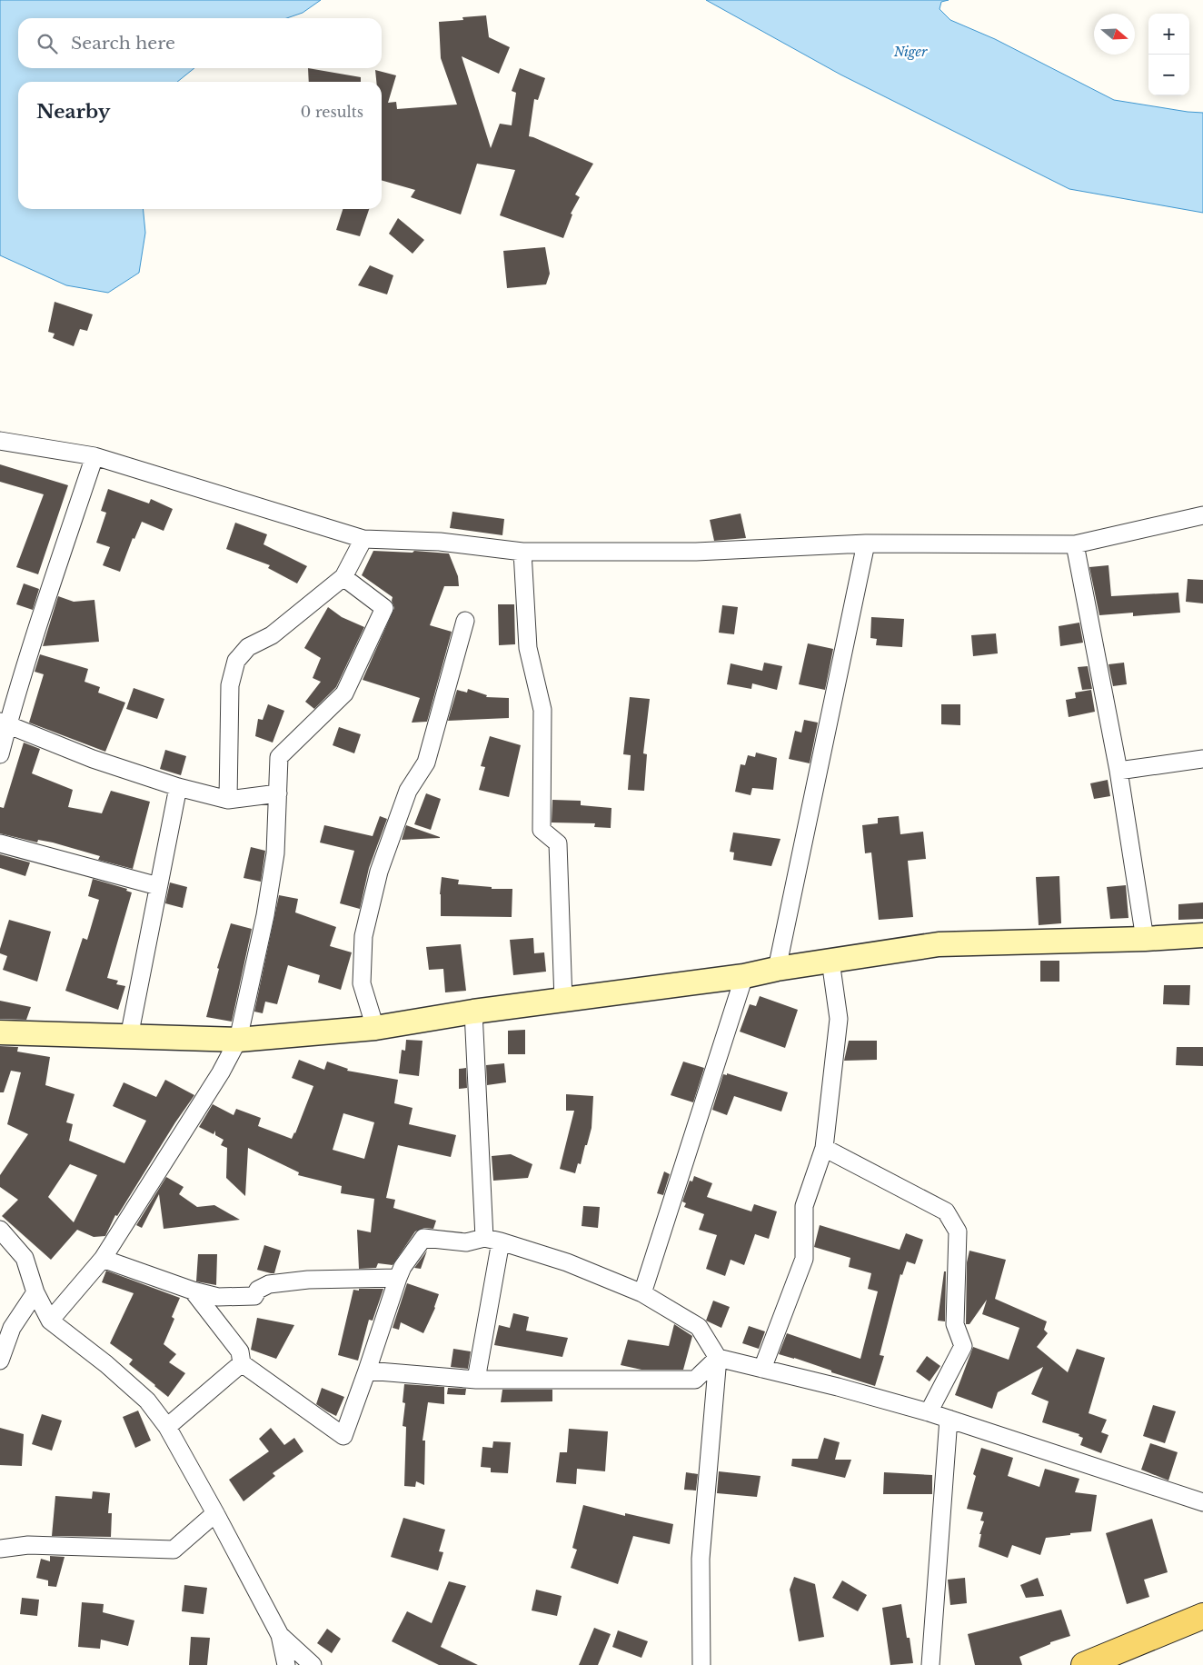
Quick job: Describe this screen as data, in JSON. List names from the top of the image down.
{
  "water": ["Niger"],
  "north": "right",
  "page": {
    "map_buttons": ["+", "−"],
    "search": "Search here",
    "heading": ["Nearby", "0 results"]
  }
}
